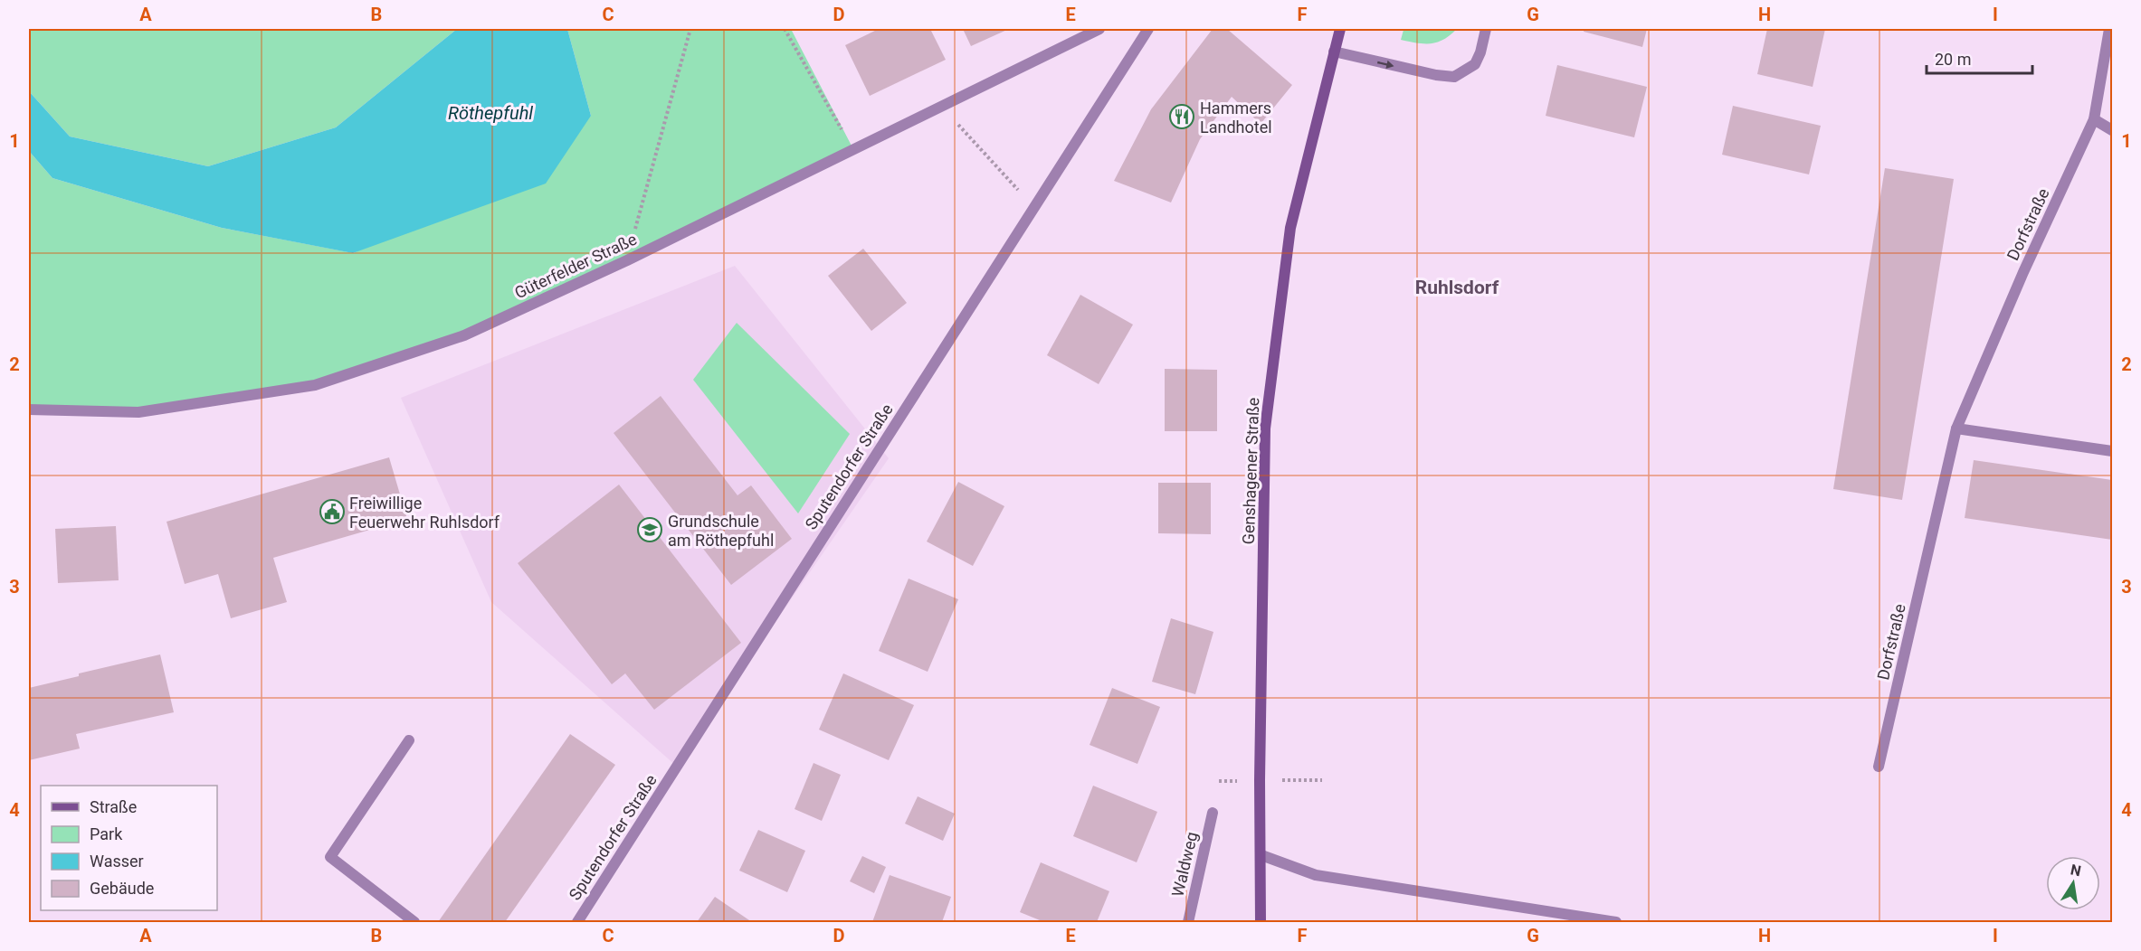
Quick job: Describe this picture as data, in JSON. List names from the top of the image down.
{
  "streets": {
    "main road": ["Genshagener Straße"],
    "street": [
      "Dorfstraße",
      "Güterfelder Straße",
      "Sputendorfer Straße",
      "Waldweg"
    ]
  },
  "districts": ["Ruhlsdorf"],
  "water": ["Röthepfuhl"],
  "places": {
    "restaurant": ["Hammers Landhotel"],
    "public building": ["Freiwillige Feuerwehr Ruhlsdorf"],
    "school or university": ["Grundschule am Röthepfuhl"]
  },
  "legend": [
    "Straße",
    "Park",
    "Wasser",
    "Gebäude"
  ],
  "scale_bar": "20 m",
  "north": "top",
  "grid": {
    "columns": [
      "A",
      "B",
      "C",
      "D",
      "E",
      "F",
      "G",
      "H",
      "I"
    ],
    "rows": [
      "1",
      "2",
      "3",
      "4"
    ]
  }
}
